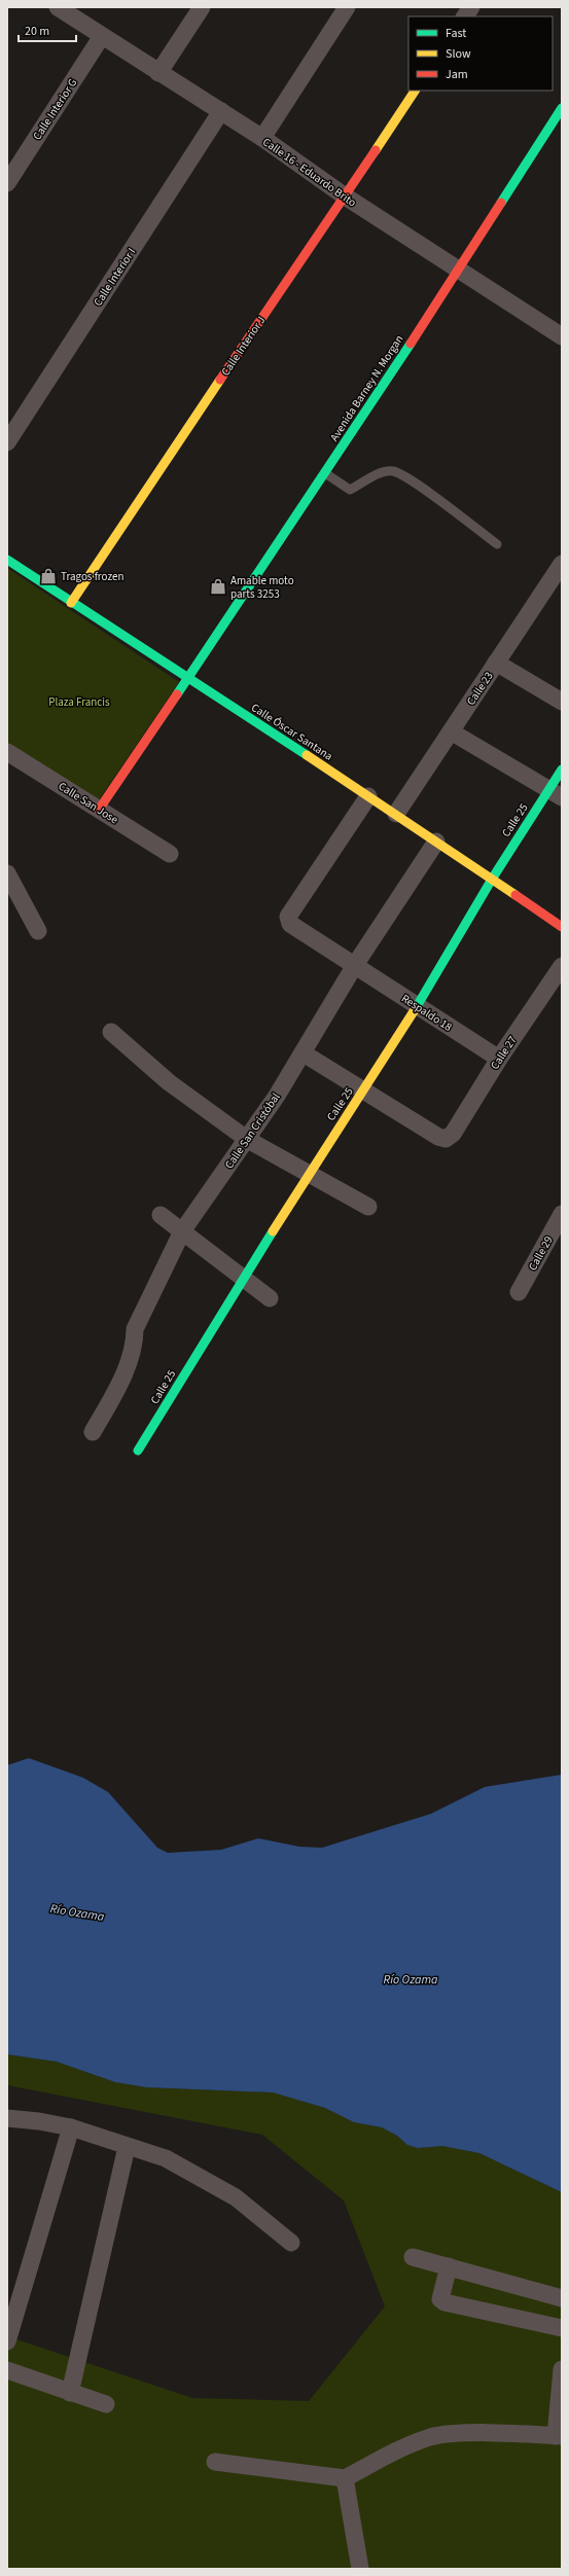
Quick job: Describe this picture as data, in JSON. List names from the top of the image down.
{
  "streets": {
    "street": [
      "Calle Interior G",
      "Calle 16 - Eduardo Brito",
      "Calle Interior I",
      "Calle Interior J",
      "Avenida Barney N. Morgan",
      "Calle 23",
      "Calle Óscar Santana",
      "Calle San Jose",
      "Calle 25",
      "Respaldo 18",
      "Calle 27",
      "Calle San Cristóbal",
      "Calle 29"
    ]
  },
  "crossings": [
    ["Calle Interior G", "Calle 16 - Eduardo Brito"],
    ["Calle 16 - Eduardo Brito", "Calle Interior I"],
    ["Calle 16 - Eduardo Brito", "Calle Interior J"],
    ["Calle 16 - Eduardo Brito", "Avenida Barney N. Morgan"],
    ["Calle Interior J", "Calle Óscar Santana"],
    ["Avenida Barney N. Morgan", "Calle Óscar Santana"],
    ["Avenida Barney N. Morgan", "Calle San Jose"],
    ["Calle 23", "Calle Óscar Santana"],
    ["Calle Óscar Santana", "Calle 25"],
    ["Calle Óscar Santana", "Respaldo 18"],
    ["Calle Óscar Santana", "Calle San Cristóbal"],
    ["Calle 25", "Respaldo 18"],
    ["Calle 25", "Calle 27"],
    ["Respaldo 18", "Calle 27"],
    ["Respaldo 18", "Calle San Cristóbal"]
  ],
  "water": ["Río Ozama"],
  "parks": ["Plaza Francis"],
  "places": {
    "shop": ["Tragos frozen", "Amable moto parts 3253"]
  },
  "legend": ["Fast", "Slow", "Jam"],
  "scale_bar": "20 m"
}
